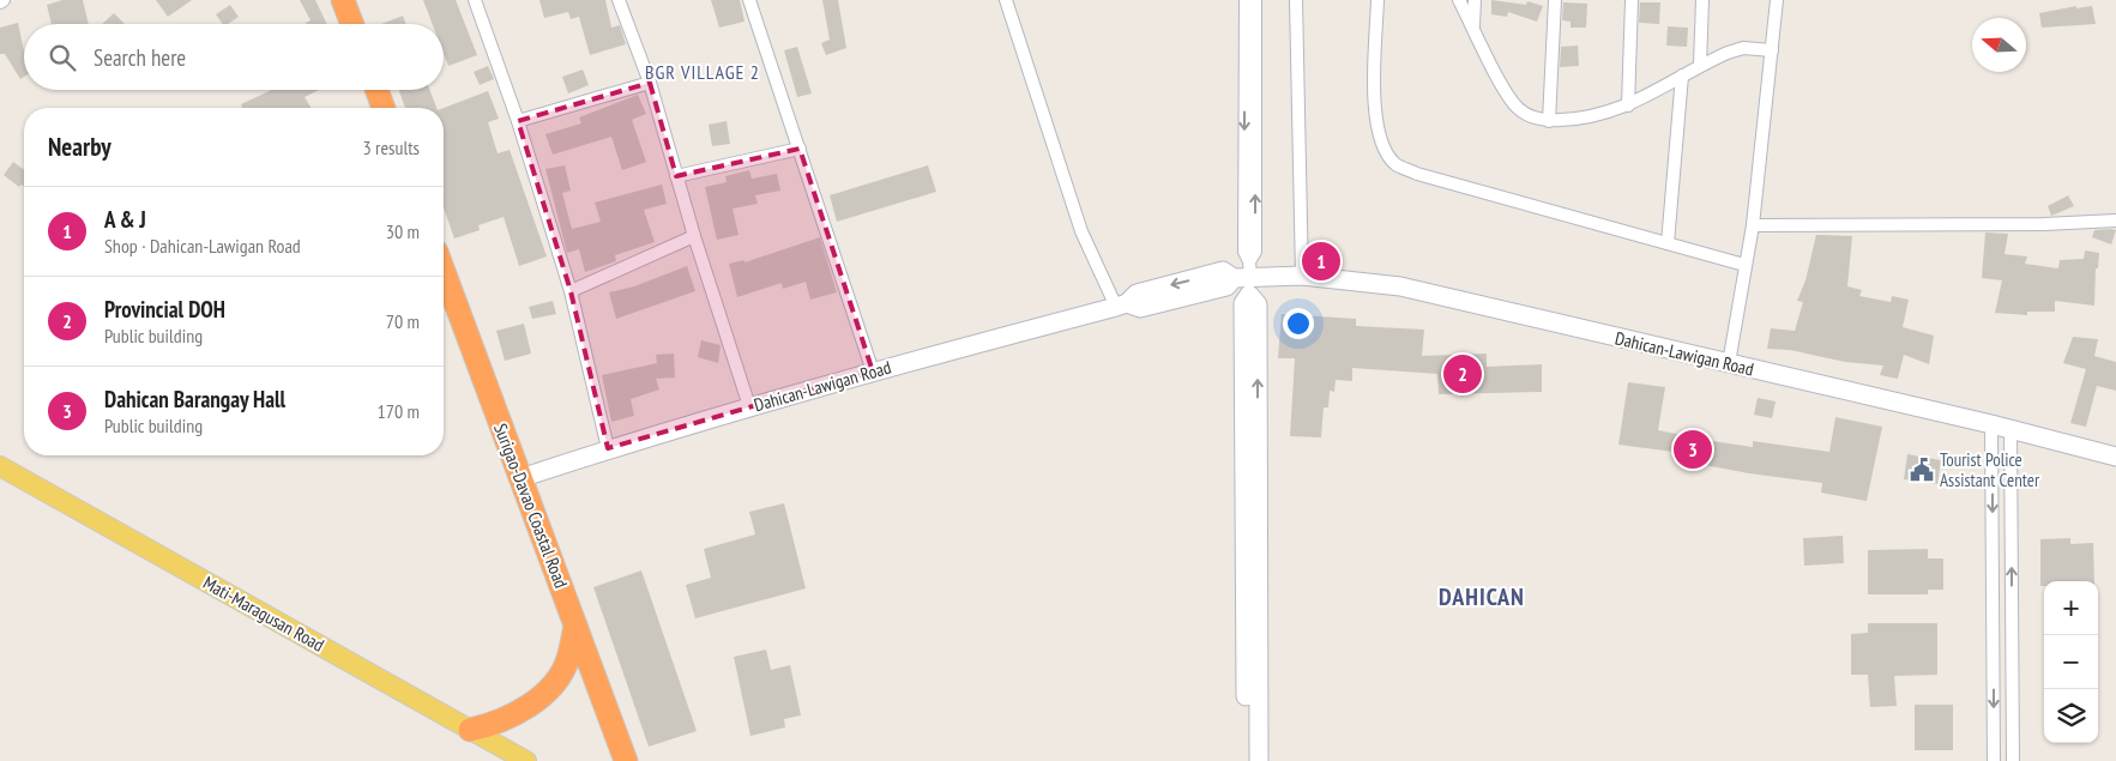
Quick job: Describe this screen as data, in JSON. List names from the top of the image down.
{
  "streets": {
    "highway": ["Surigao-Davao Coastal Road"],
    "main road": ["Dahican-Lawigan Road", "Mati-Maragusan Road"]
  },
  "crossings": [
    ["Dahican-Lawigan Road", "Surigao-Davao Coastal Road"]
  ],
  "districts": ["BGR VILLAGE 2", "DAHICAN"],
  "places": {
    "public building": ["Tourist Police Assistant Center"]
  },
  "north": "left",
  "page": {
    "search": "Search here",
    "heading": ["Nearby", "3 results"],
    "list": [
      {
        "mark": "1",
        "name": "A & J",
        "note": "Shop · Dahican-Lawigan Road",
        "value": "30 m"
      },
      {
        "mark": "2",
        "name": "Provincial DOH",
        "note": "Public building",
        "value": "70 m"
      },
      {
        "mark": "3",
        "name": "Dahican Barangay Hall",
        "note": "Public building",
        "value": "170 m"
      }
    ],
    "pins": ["1", "2", "3"],
    "map_buttons": ["+", "−"]
  }
}
